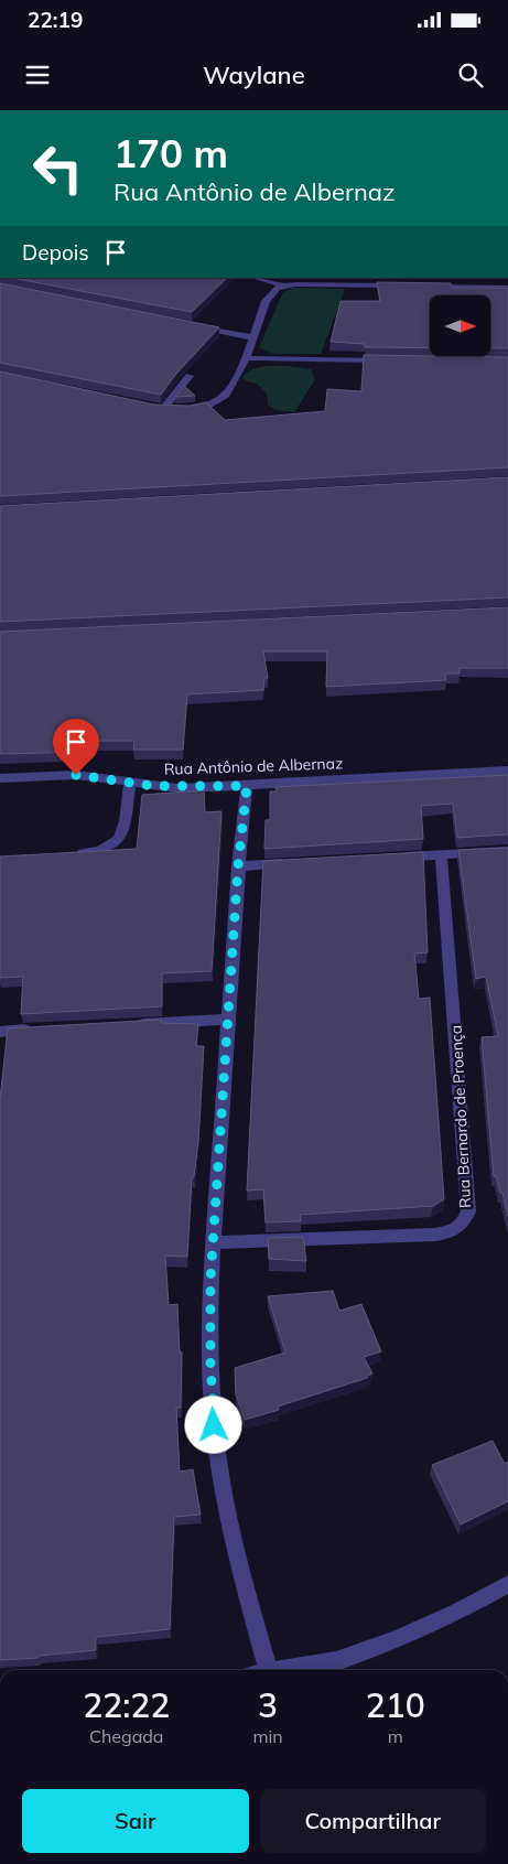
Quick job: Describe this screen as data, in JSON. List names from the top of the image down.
{
  "streets": {
    "street": ["Rua Antônio de Albernaz", "Rua Bernardo de Proença"]
  },
  "north": "right",
  "page": {
    "status": "22:19",
    "header": "Waylane",
    "turn": ["170 m", "Rua Antônio de Albernaz"],
    "then": "Depois",
    "eta": [
      "22:22",
      "Chegada",
      "3",
      "min",
      "210",
      "m"
    ],
    "buttons": ["Sair", "Compartilhar"]
  }
}
